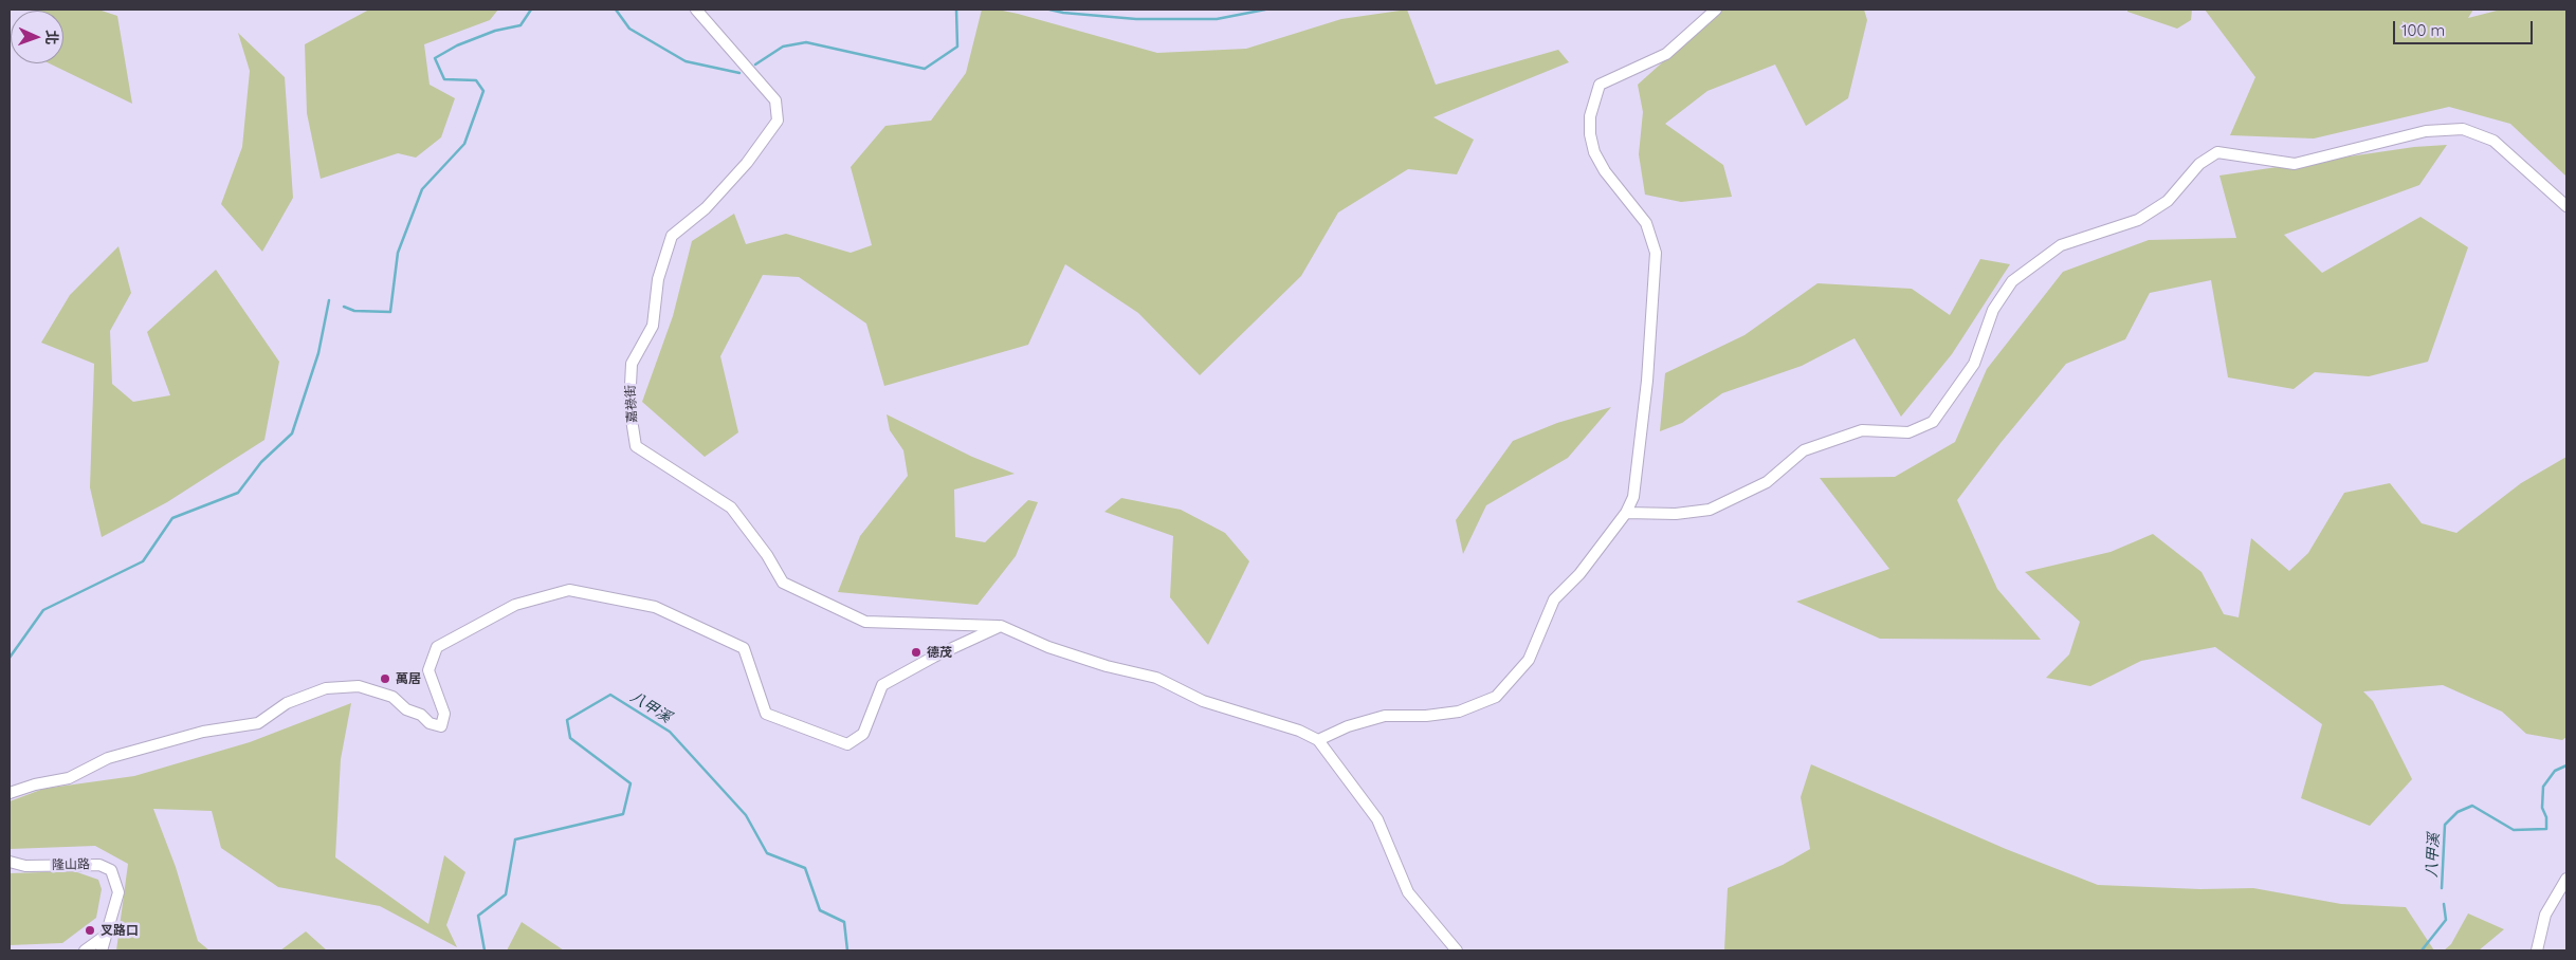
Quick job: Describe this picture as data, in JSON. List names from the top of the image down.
{
  "streets": {
    "street": ["嘉祿街", "隆山路"]
  },
  "water": ["八甲溪"],
  "places": ["德茂", "萬居", "叉路口"],
  "scale_bar": "100 m",
  "north": "right"
}
